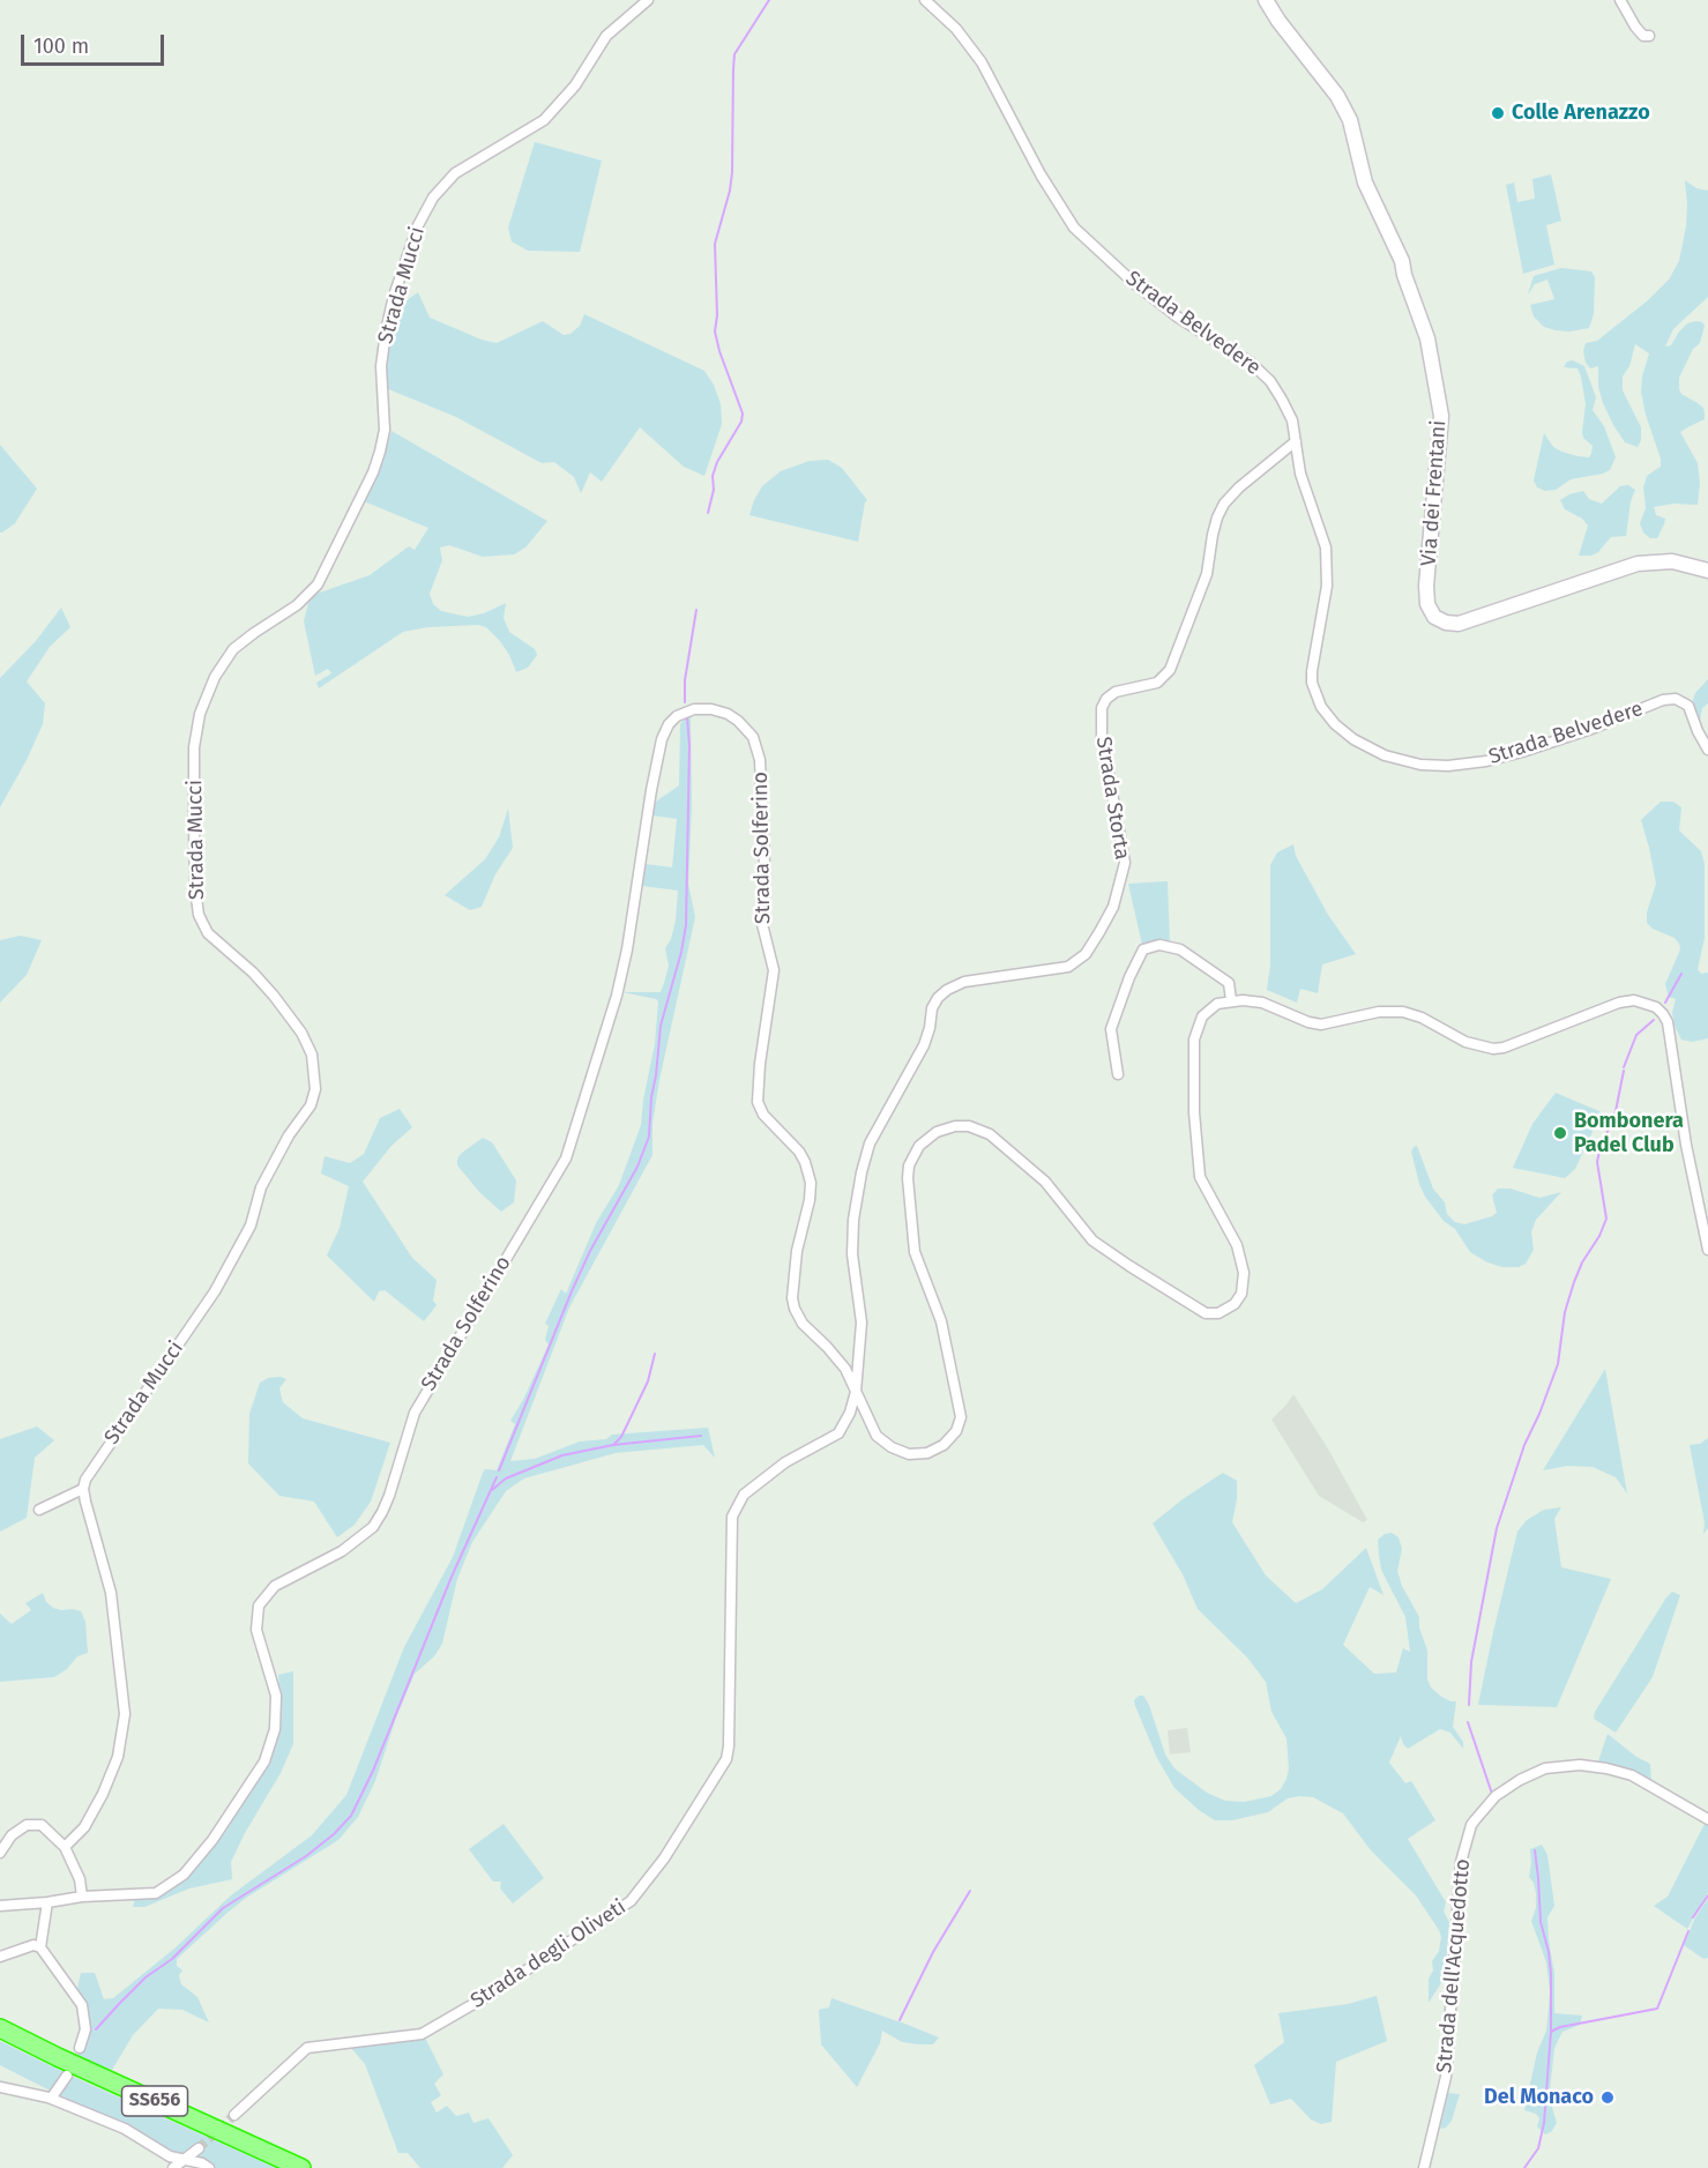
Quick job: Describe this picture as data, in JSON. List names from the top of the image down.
{
  "streets": {
    "highway": ["SS656"],
    "main road": ["Via dei Frentani"],
    "street": [
      "Strada Mucci",
      "Strada Belvedere",
      "Strada Storta",
      "Strada Solferino",
      "Strada degli Oliveti",
      "Strada dell'Acquedotto"
    ]
  },
  "crossings": [
    ["Strada Belvedere", "Strada Storta"],
    ["Strada Storta", "Strada Solferino"],
    ["Strada Storta", "Strada degli Oliveti"],
    ["Strada Solferino", "Strada degli Oliveti"]
  ],
  "places": ["Colle Arenazzo", "Bombonera Padel Club", "Del Monaco"],
  "scale_bar": "100 m"
}
